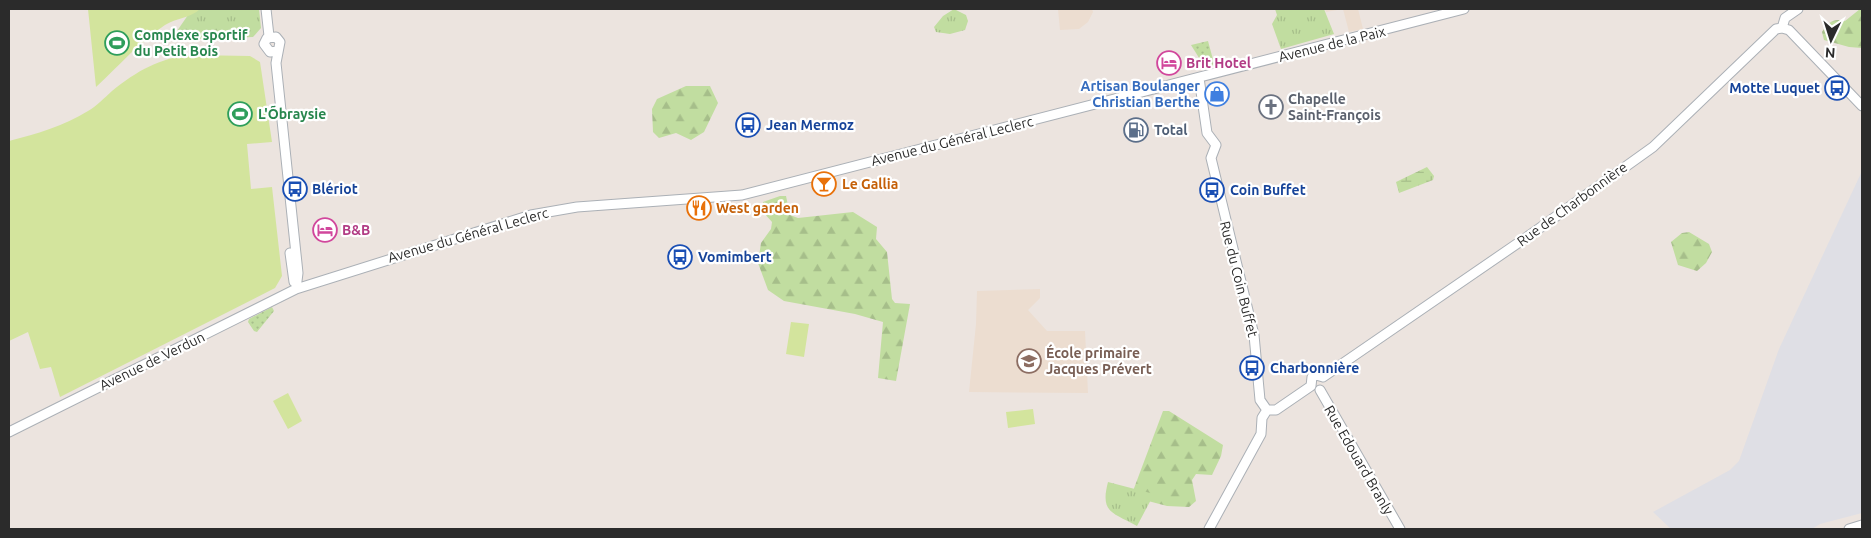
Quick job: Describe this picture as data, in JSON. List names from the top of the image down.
{
  "streets": {
    "street": [
      "Avenue de la Paix",
      "Avenue du Général Leclerc",
      "Rue de Charbonnière",
      "Rue du Coin Buffet",
      "Avenue de Verdun",
      "Rue Edouard Branly"
    ]
  },
  "crossings": [
    ["Avenue de la Paix", "Avenue du Général Leclerc"],
    ["Avenue de la Paix", "Rue du Coin Buffet"],
    ["Avenue du Général Leclerc", "Rue du Coin Buffet"],
    ["Avenue du Général Leclerc", "Avenue de Verdun"],
    ["Rue de Charbonnière", "Rue Edouard Branly"]
  ],
  "places": {
    "sports": ["Complexe sportif du Petit Bois", "L'Õbraysie"],
    "hotel": ["Brit Hotel", "B&B"],
    "bus stop": [
      "Motte Luquet",
      "Jean Mermoz",
      "Blériot",
      "Coin Buffet",
      "Vomimbert",
      "Charbonnière"
    ],
    "shop": ["Artisan Boulanger Christian Berthe"],
    "church": ["Chapelle Saint-François"],
    "fuel station": ["Total"],
    "bar": ["Le Gallia"],
    "restaurant": ["West garden"],
    "school or university": ["École primaire Jacques Prévert"]
  },
  "north": "bottom"
}
